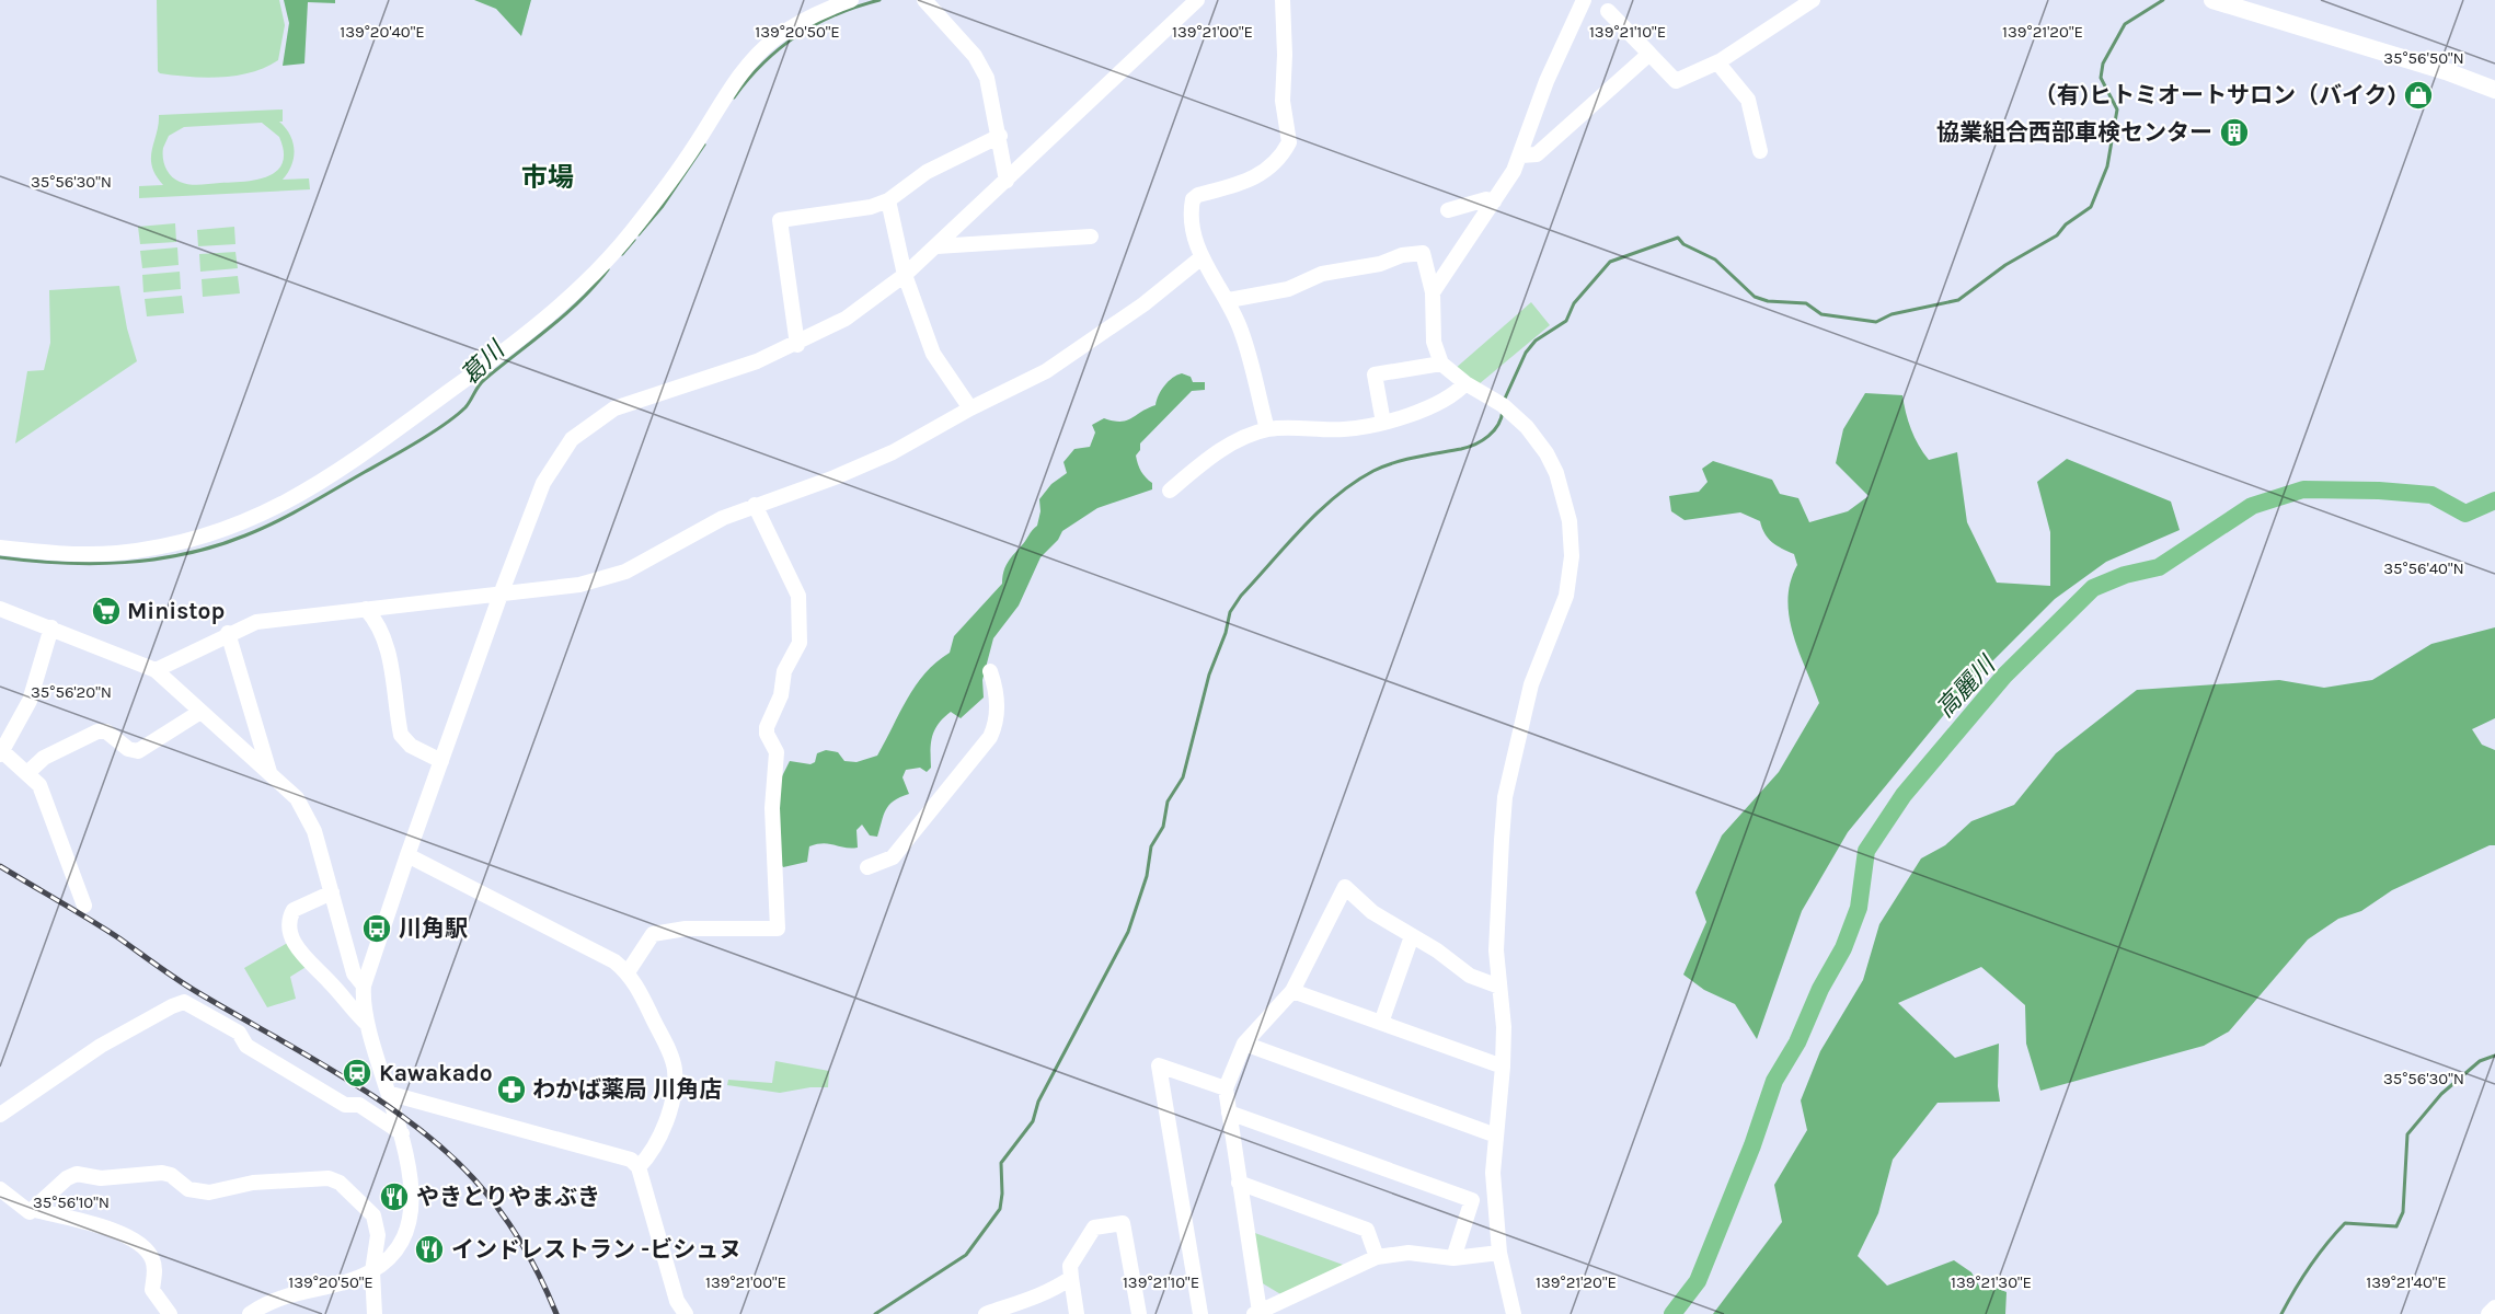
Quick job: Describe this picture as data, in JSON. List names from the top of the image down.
{
  "districts": ["市場"],
  "water": ["葛川", "高麗川"],
  "places": {
    "shop": ["（有)ヒトミオートサロン（バイク)"],
    "building": ["協業組合西部車検センター"],
    "supermarket": ["Ministop"],
    "bus stop": ["川角駅"],
    "station": ["Kawakado"],
    "pharmacy": ["わかば薬局 川角店"],
    "restaurant": ["やきとりやまぶき", "インドレストラン -ビシュヌ"]
  },
  "coordinates": [
    "139°20'50\"E",
    "139°21'00\"E",
    "139°21'10\"E",
    "139°21'20\"E",
    "139°20'40\"E",
    "35°56'50\"N",
    "35°56'30\"N",
    "35°56'40\"N",
    "35°56'20\"N",
    "35°56'10\"N",
    "139°21'30\"E",
    "139°21'40\"E"
  ]
}
